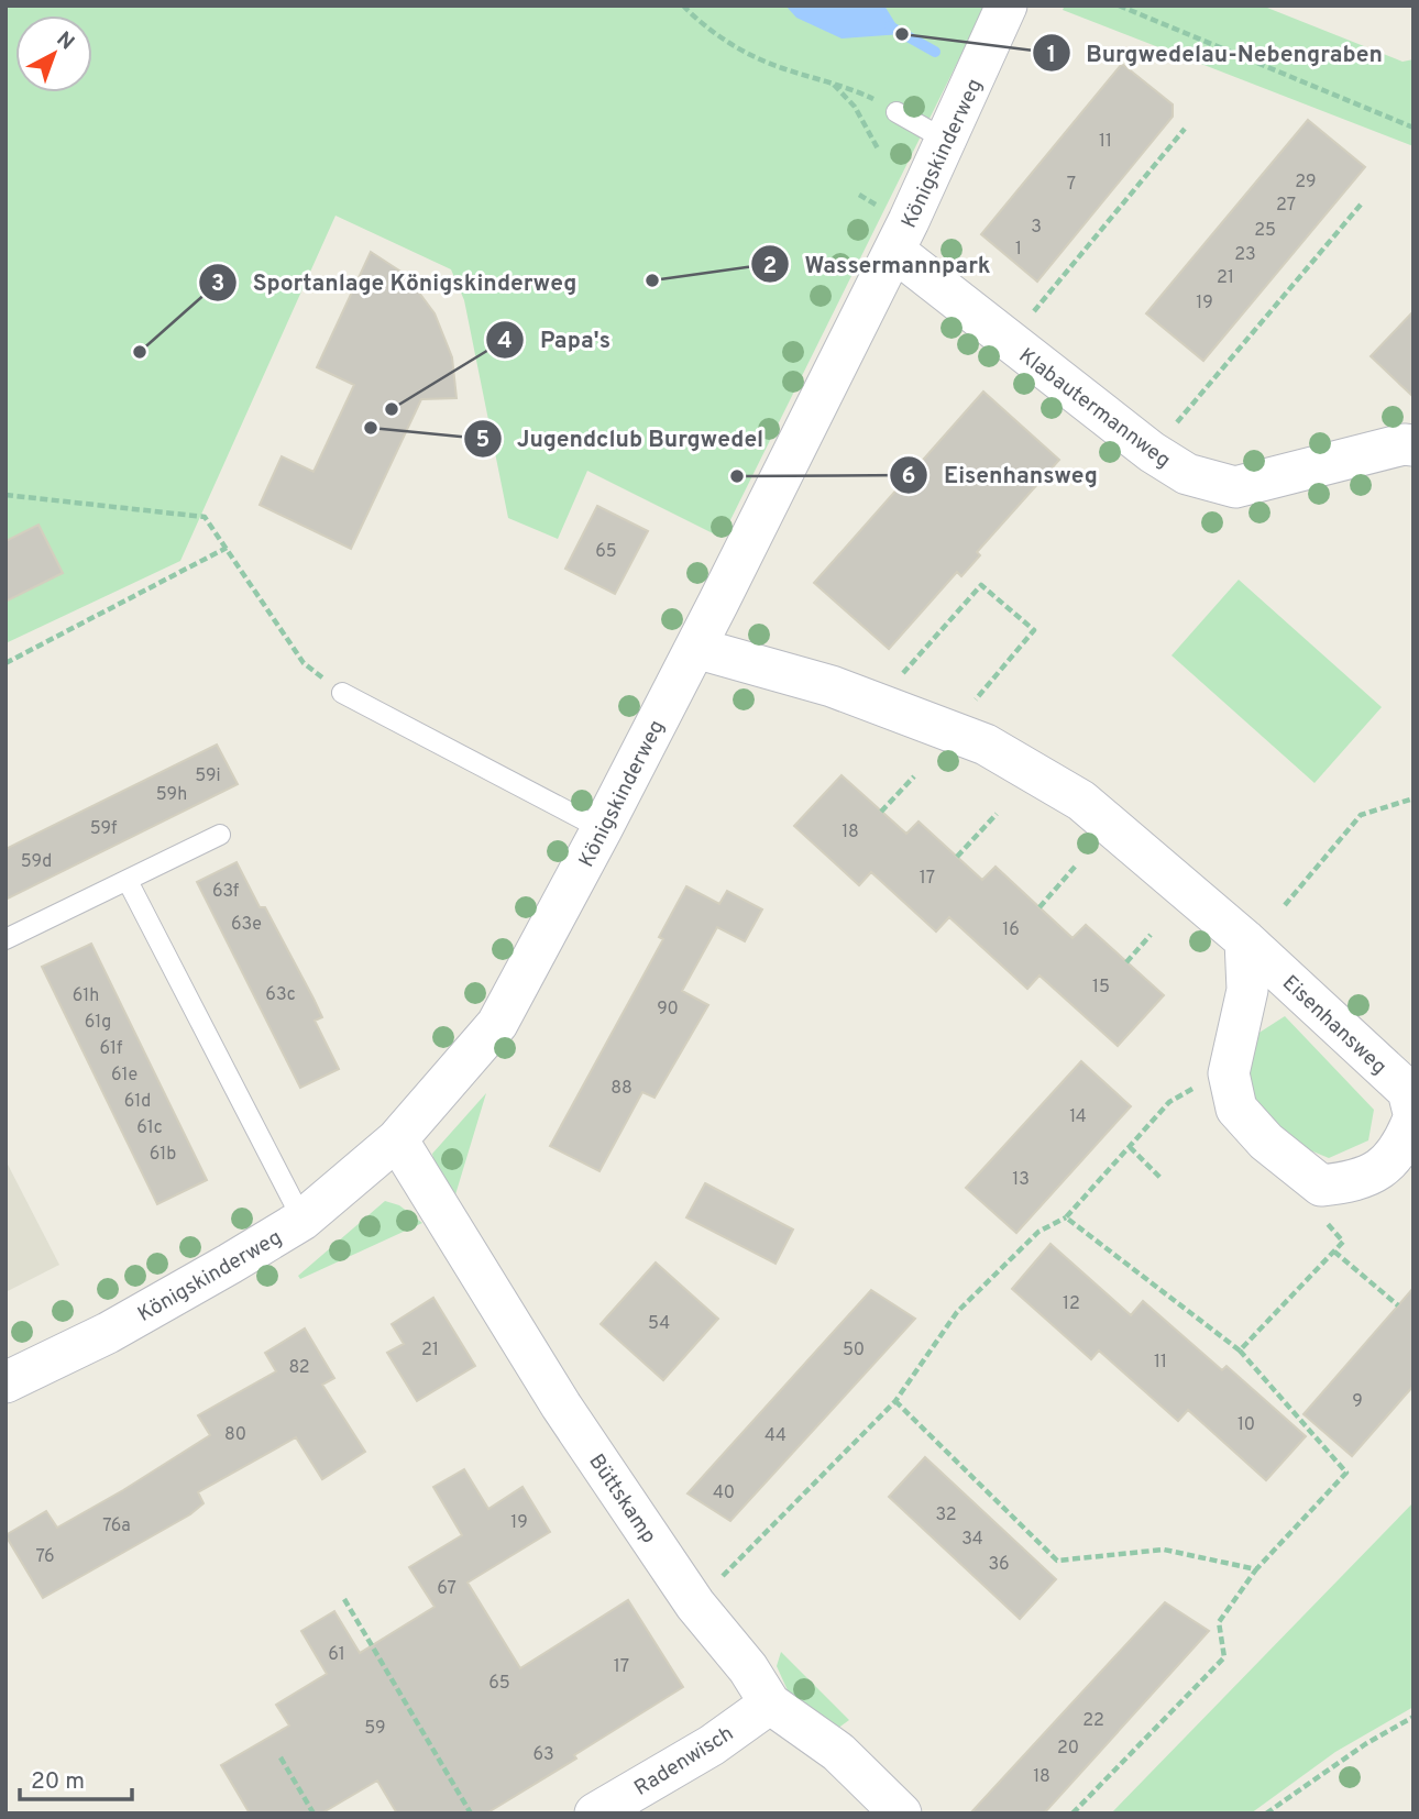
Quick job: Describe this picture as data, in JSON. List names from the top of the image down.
{
  "streets": {
    "street": [
      "Königskinderweg",
      "Klabautermannweg",
      "Eisenhansweg",
      "Büttskamp",
      "Radenwisch"
    ]
  },
  "crossings": [
    ["Königskinderweg", "Klabautermannweg"],
    ["Königskinderweg", "Eisenhansweg"],
    ["Königskinderweg", "Büttskamp"],
    ["Büttskamp", "Radenwisch"]
  ],
  "places": [
    "Burgwedelau-Nebengraben",
    "Wassermannpark",
    "Sportanlage Königskinderweg",
    "Papa's",
    "Jugendclub Burgwedel",
    "Eisenhansweg"
  ],
  "house_numbers": [
    "11",
    "29",
    "7",
    "27",
    "3",
    "25",
    "1",
    "23",
    "21",
    "19",
    "65",
    "59i",
    "59h",
    "59f",
    "18",
    "59d",
    "17",
    "63f",
    "63e",
    "16",
    "15",
    "63c",
    "61h",
    "90",
    "61g",
    "61f",
    "61e",
    "88",
    "61d",
    "14",
    "61c",
    "61b",
    "13",
    "12",
    "54",
    "21",
    "50",
    "11",
    "82",
    "9",
    "10",
    "80",
    "44",
    "40",
    "32",
    "19",
    "76a",
    "34",
    "76",
    "36",
    "67",
    "61",
    "17",
    "65",
    "22",
    "59",
    "20",
    "63",
    "18"
  ],
  "scale_bar": "20 m",
  "north": "top right"
}
